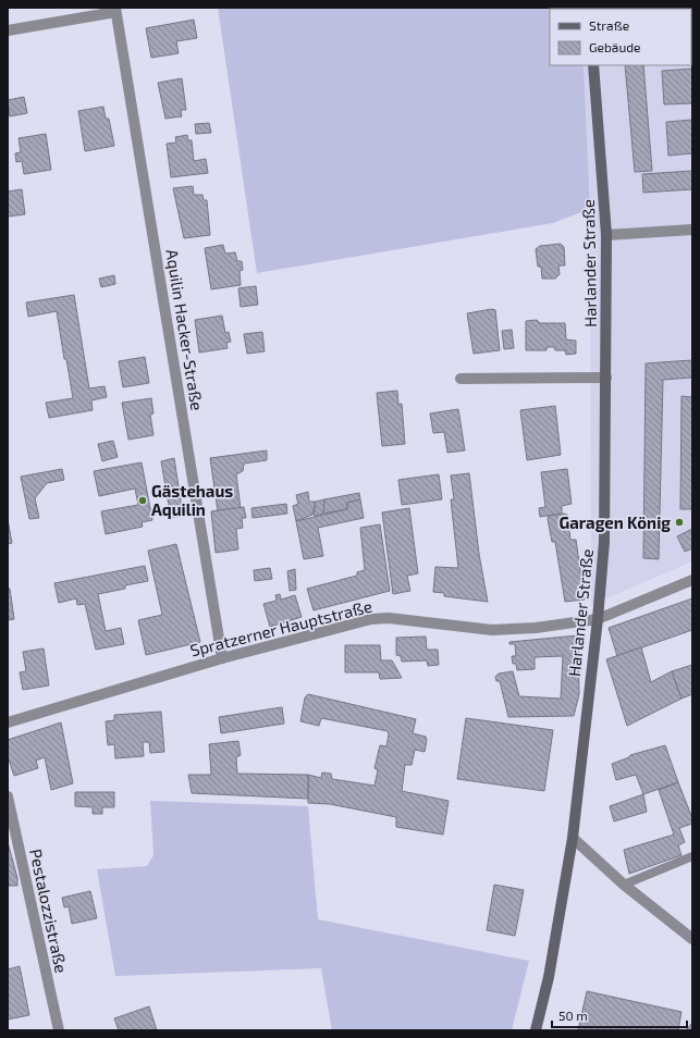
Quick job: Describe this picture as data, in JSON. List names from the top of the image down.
{
  "streets": {
    "main road": ["Harlander Straße"],
    "street": ["Aquilin Hacker-Straße", "Spratzerner Hauptstraße", "Pestalozzistraße"]
  },
  "crossings": [
    ["Harlander Straße", "Spratzerner Hauptstraße"],
    ["Aquilin Hacker-Straße", "Spratzerner Hauptstraße"]
  ],
  "places": ["Gästehaus Aquilin", "Garagen König"],
  "legend": ["Straße", "Gebäude"],
  "scale_bar": "50 m"
}
